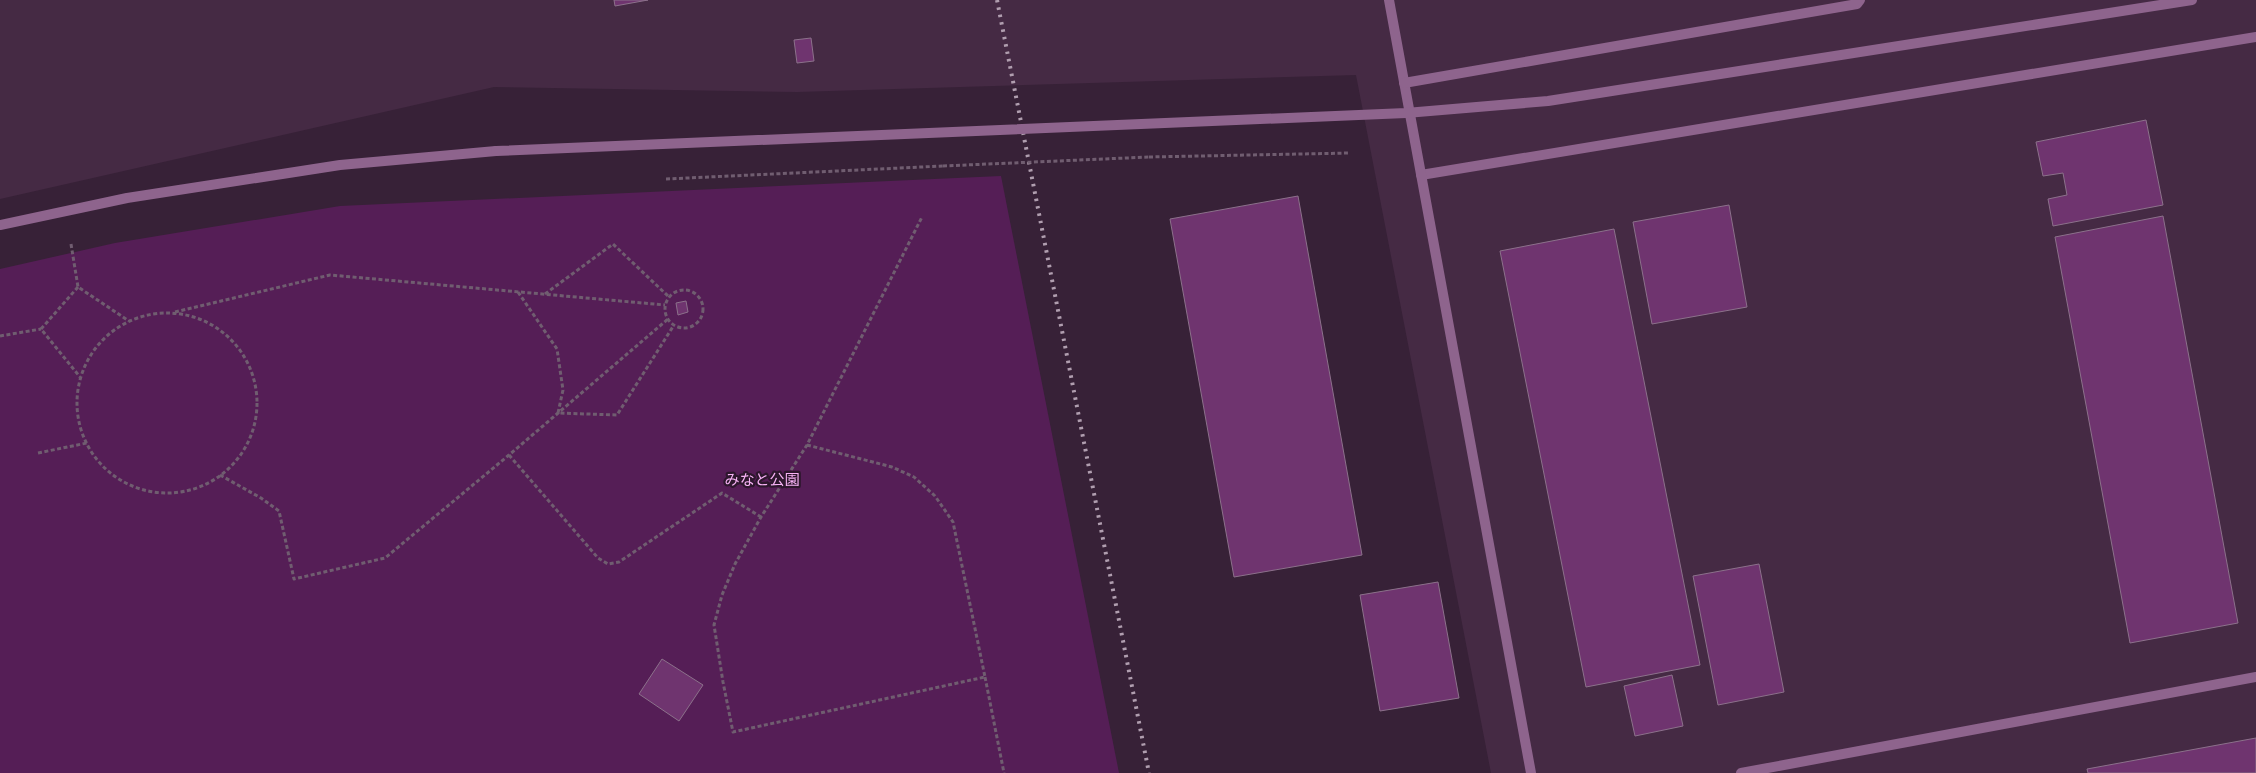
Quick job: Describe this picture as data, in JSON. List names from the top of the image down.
{
  "parks": ["みなと公園"]
}
